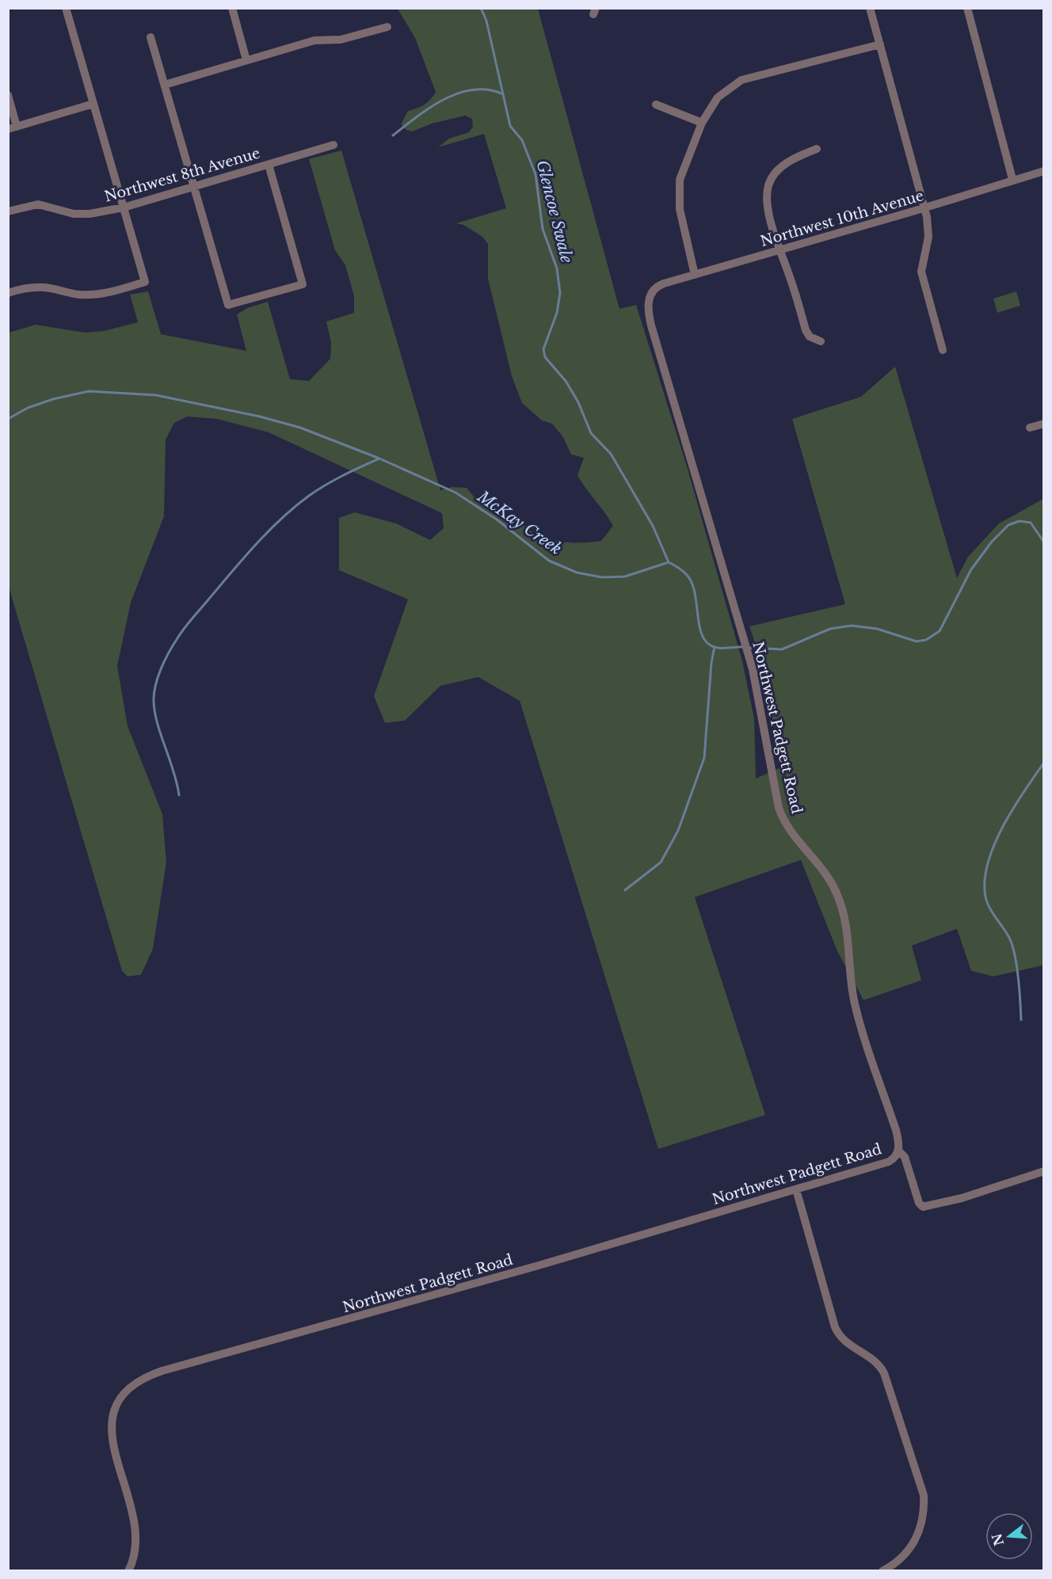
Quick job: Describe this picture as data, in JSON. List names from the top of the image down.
{
  "streets": {
    "street": ["Northwest 8th Avenue", "Northwest 10th Avenue", "Northwest Padgett Road"]
  },
  "crossings": [
    ["Northwest 10th Avenue", "Northwest Padgett Road"]
  ],
  "water": ["Glencoe Swale", "McKay Creek"],
  "north": "left"
}
